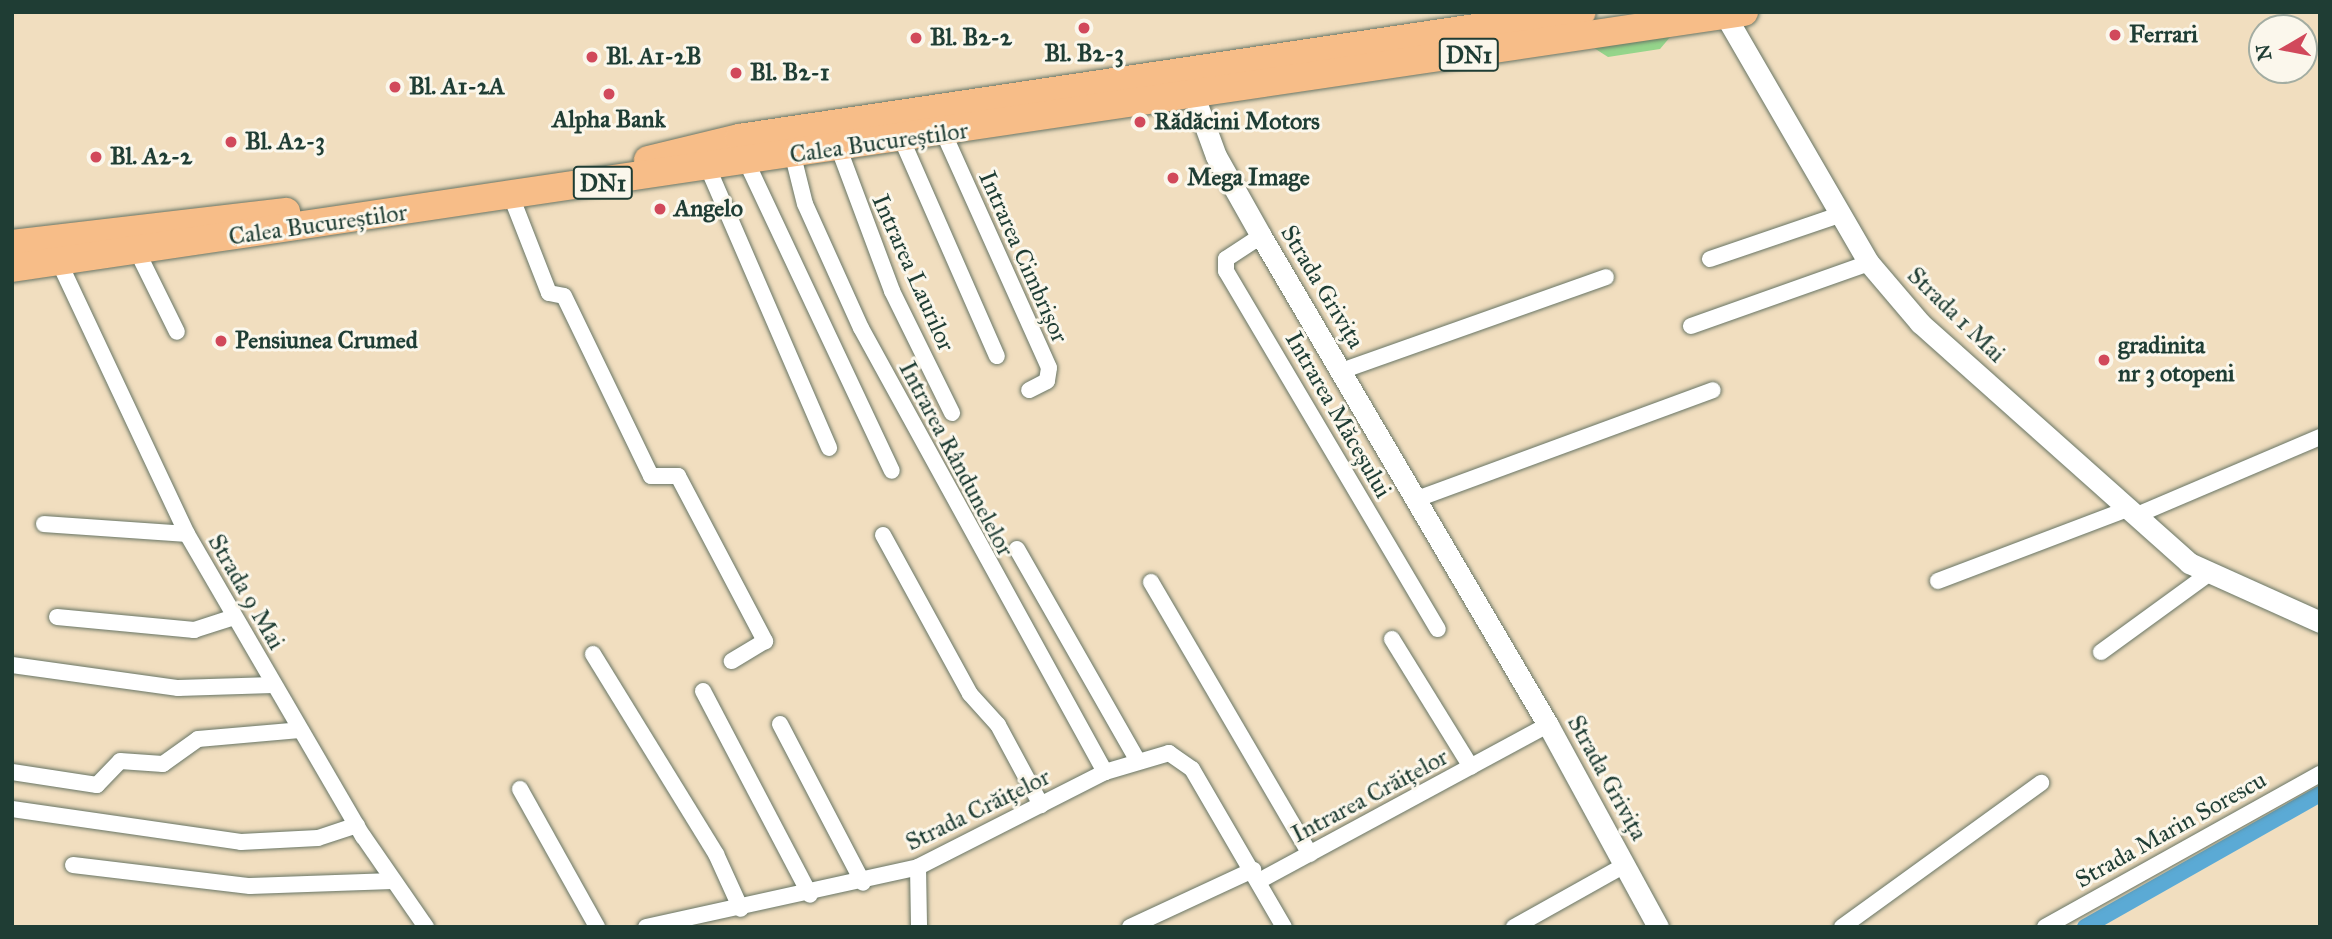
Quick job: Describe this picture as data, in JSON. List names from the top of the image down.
{
  "streets": {
    "highway": ["DN1", "Calea Bucureștilor"],
    "street": [
      "Intrarea Cimbrișor",
      "Intrarea Laurilor",
      "Strada Grivița",
      "Strada 1 Mai",
      "Intrarea Măceșului",
      "Intrarea Rândunelelor",
      "Strada 9 Mai",
      "Intrarea Crăițelor",
      "Strada Crăițelor",
      "Strada Marin Sorescu"
    ]
  },
  "crossings": [
    ["Calea Bucureștilor", "Intrarea Cimbrișor"],
    ["Calea Bucureștilor", "Intrarea Laurilor"],
    ["Calea Bucureștilor", "Strada Grivița"],
    ["Calea Bucureștilor", "Strada 1 Mai"],
    ["Calea Bucureștilor", "Intrarea Rândunelelor"],
    ["Calea Bucureștilor", "Strada 9 Mai"],
    ["Strada Grivița", "Intrarea Măceșului"],
    ["Strada Grivița", "Intrarea Crăițelor"],
    ["Intrarea Rândunelelor", "Strada Crăițelor"],
    ["Intrarea Crăițelor", "Strada Crăițelor"]
  ],
  "places": [
    "Bl. B2-3",
    "Ferrari",
    "Bl. B2-2",
    "Bl. A1-2B",
    "Bl. B2-1",
    "Bl. A1-2A",
    "Alpha Bank",
    "Rădăcini Motors",
    "Bl. A2-3",
    "Bl. A2-2",
    "Mega Image",
    "Angelo",
    "Pensiunea Crumed",
    "gradinita nr 3 otopeni"
  ],
  "north": "left"
}
